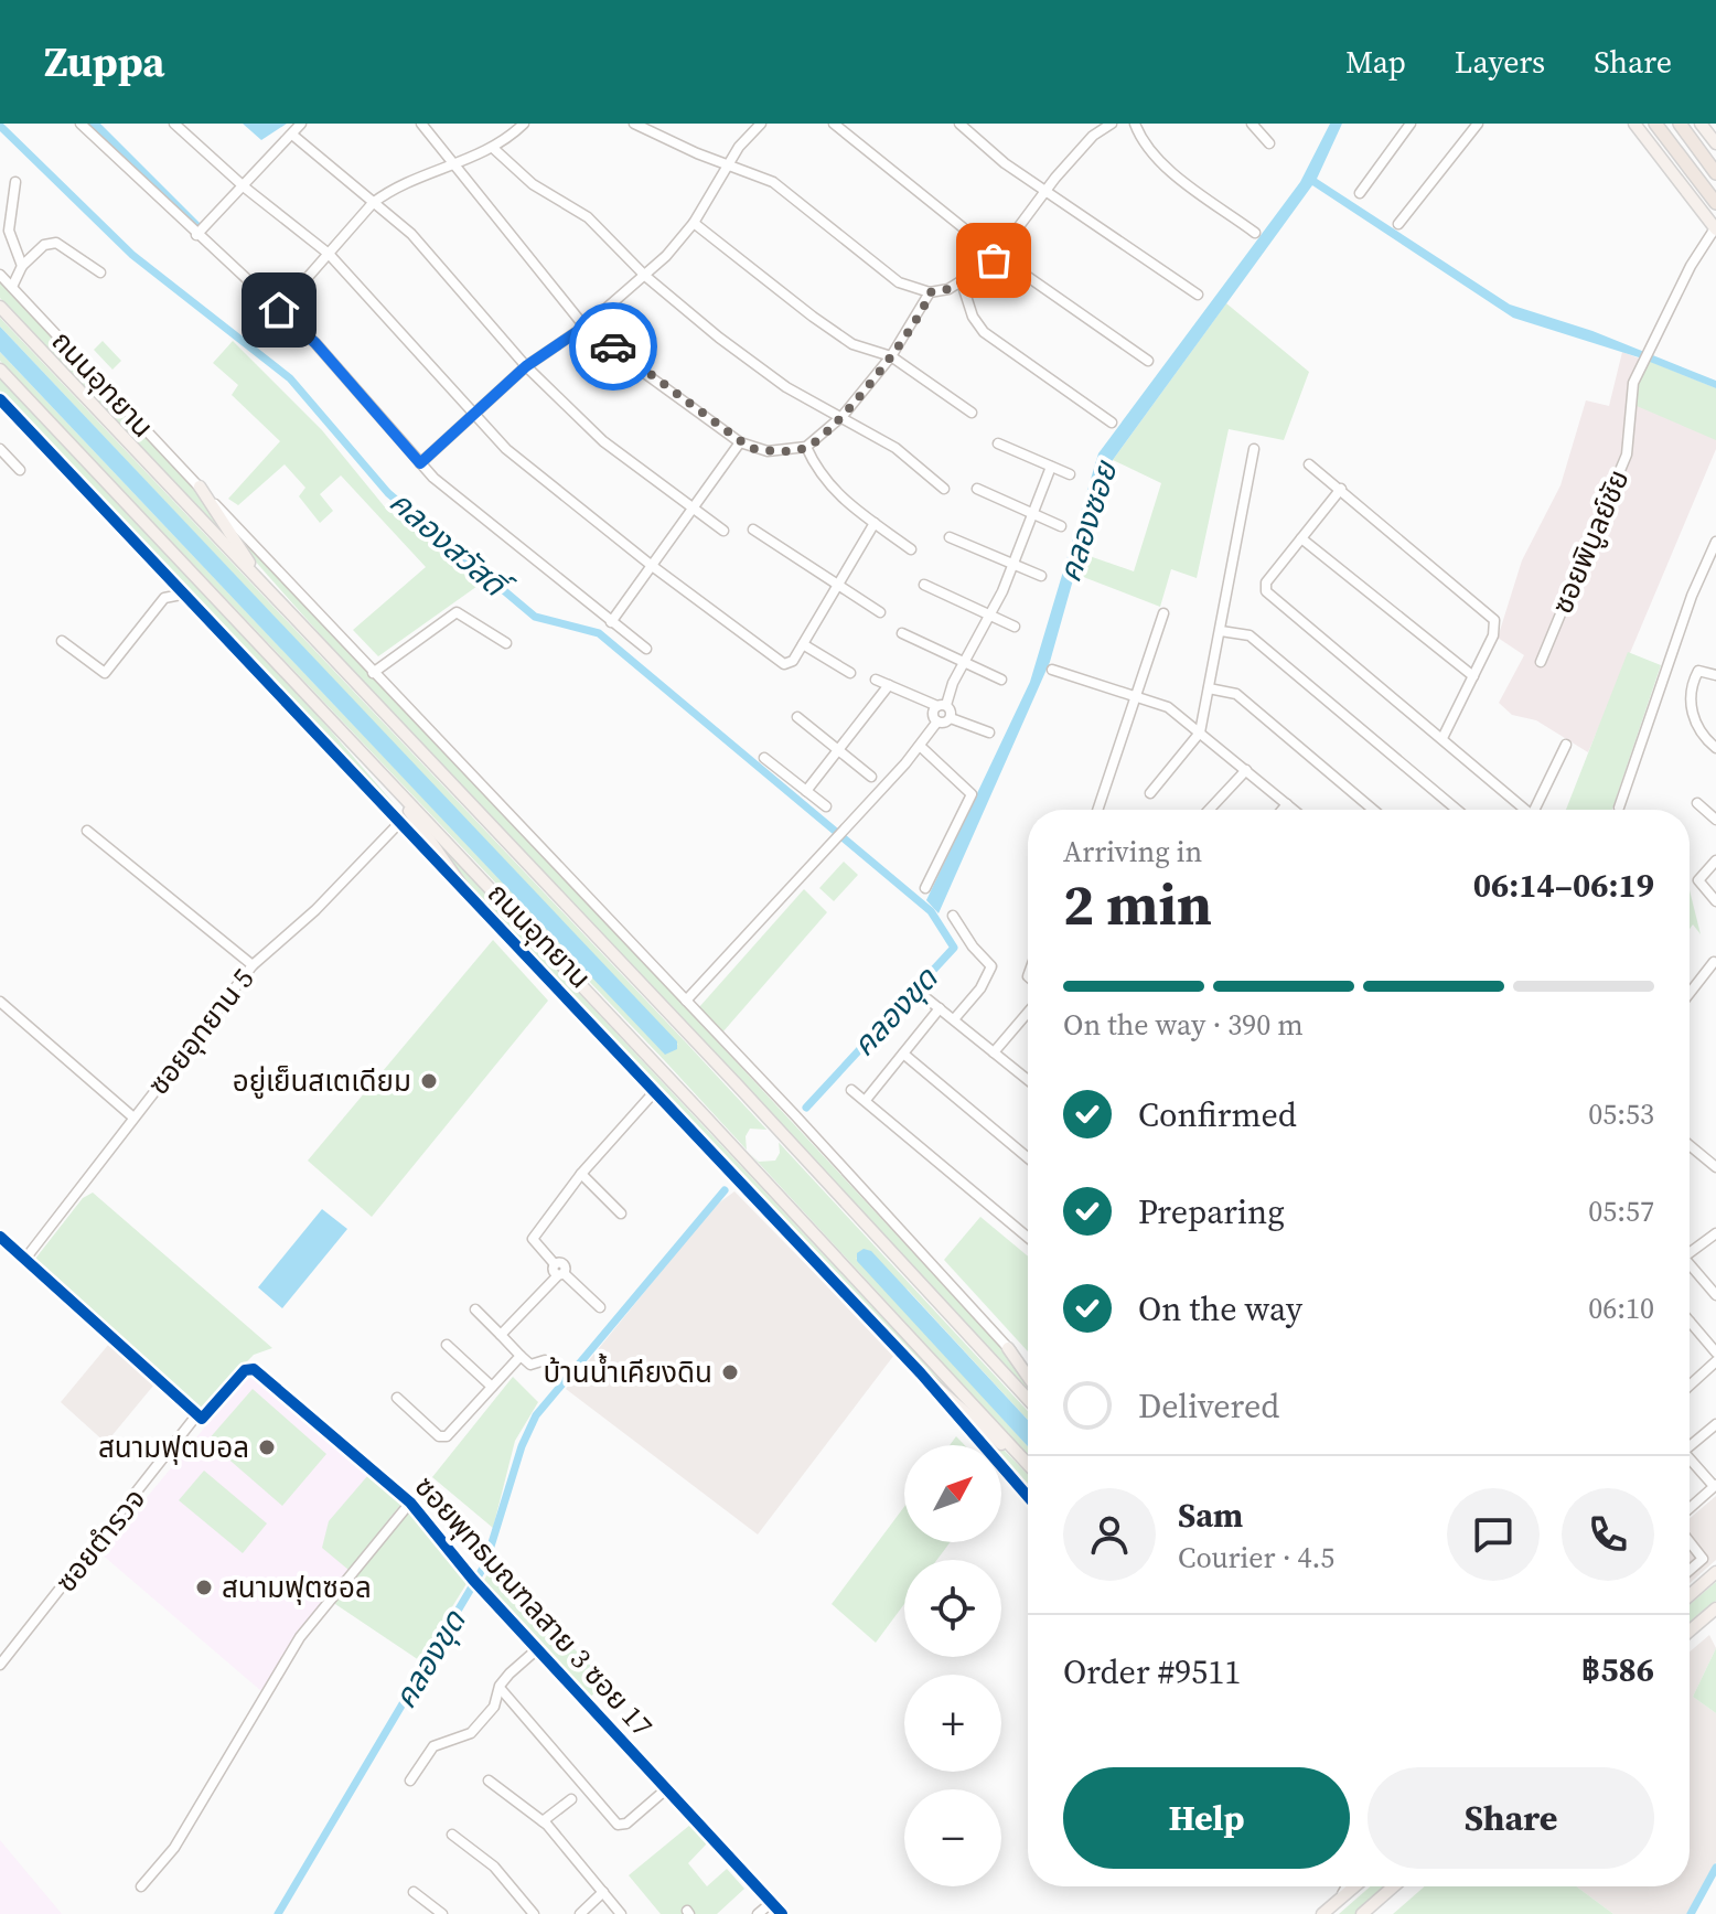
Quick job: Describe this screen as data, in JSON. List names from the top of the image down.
{
  "streets": {
    "main road": ["ถนนอุทยาน"],
    "street": [
      "ซอยพิบูลย์ชัย",
      "ซอยอุทยาน 5",
      "ซอยตำรวจ",
      "ซอยพุทธมณฑลสาย 3 ซอย 17"
    ]
  },
  "crossings": [
    ["ถนนอุทยาน", "ซอยอุทยาน 5"],
    ["ซอยตำรวจ", "ซอยพุทธมณฑลสาย 3 ซอย 17"]
  ],
  "water": ["คลองซอย", "คลองสวัสดิ์", "คลองขุด"],
  "places": [
    "อยู่เย็นสเตเดียม",
    "บ้านน้ำเคียงดิน",
    "สนามฟุตบอล",
    "สนามฟุตซอล"
  ],
  "north": "top right",
  "page": {
    "header": "Zuppa",
    "nav": ["Map", "Layers", "Share"],
    "heading": ["2 min", "Arriving in", "06:14–06:19"],
    "panel": [
      "Sam",
      "Courier · 4.5",
      "Order #9511",
      "฿586"
    ],
    "bar": "On the way · 390 m",
    "list": [
      ["Confirmed", "05:53"],
      ["Preparing", "05:57"],
      ["On the way", "06:10"],
      "Delivered"
    ],
    "map_buttons": ["+", "−"],
    "buttons": ["Help", "Share"]
  }
}
